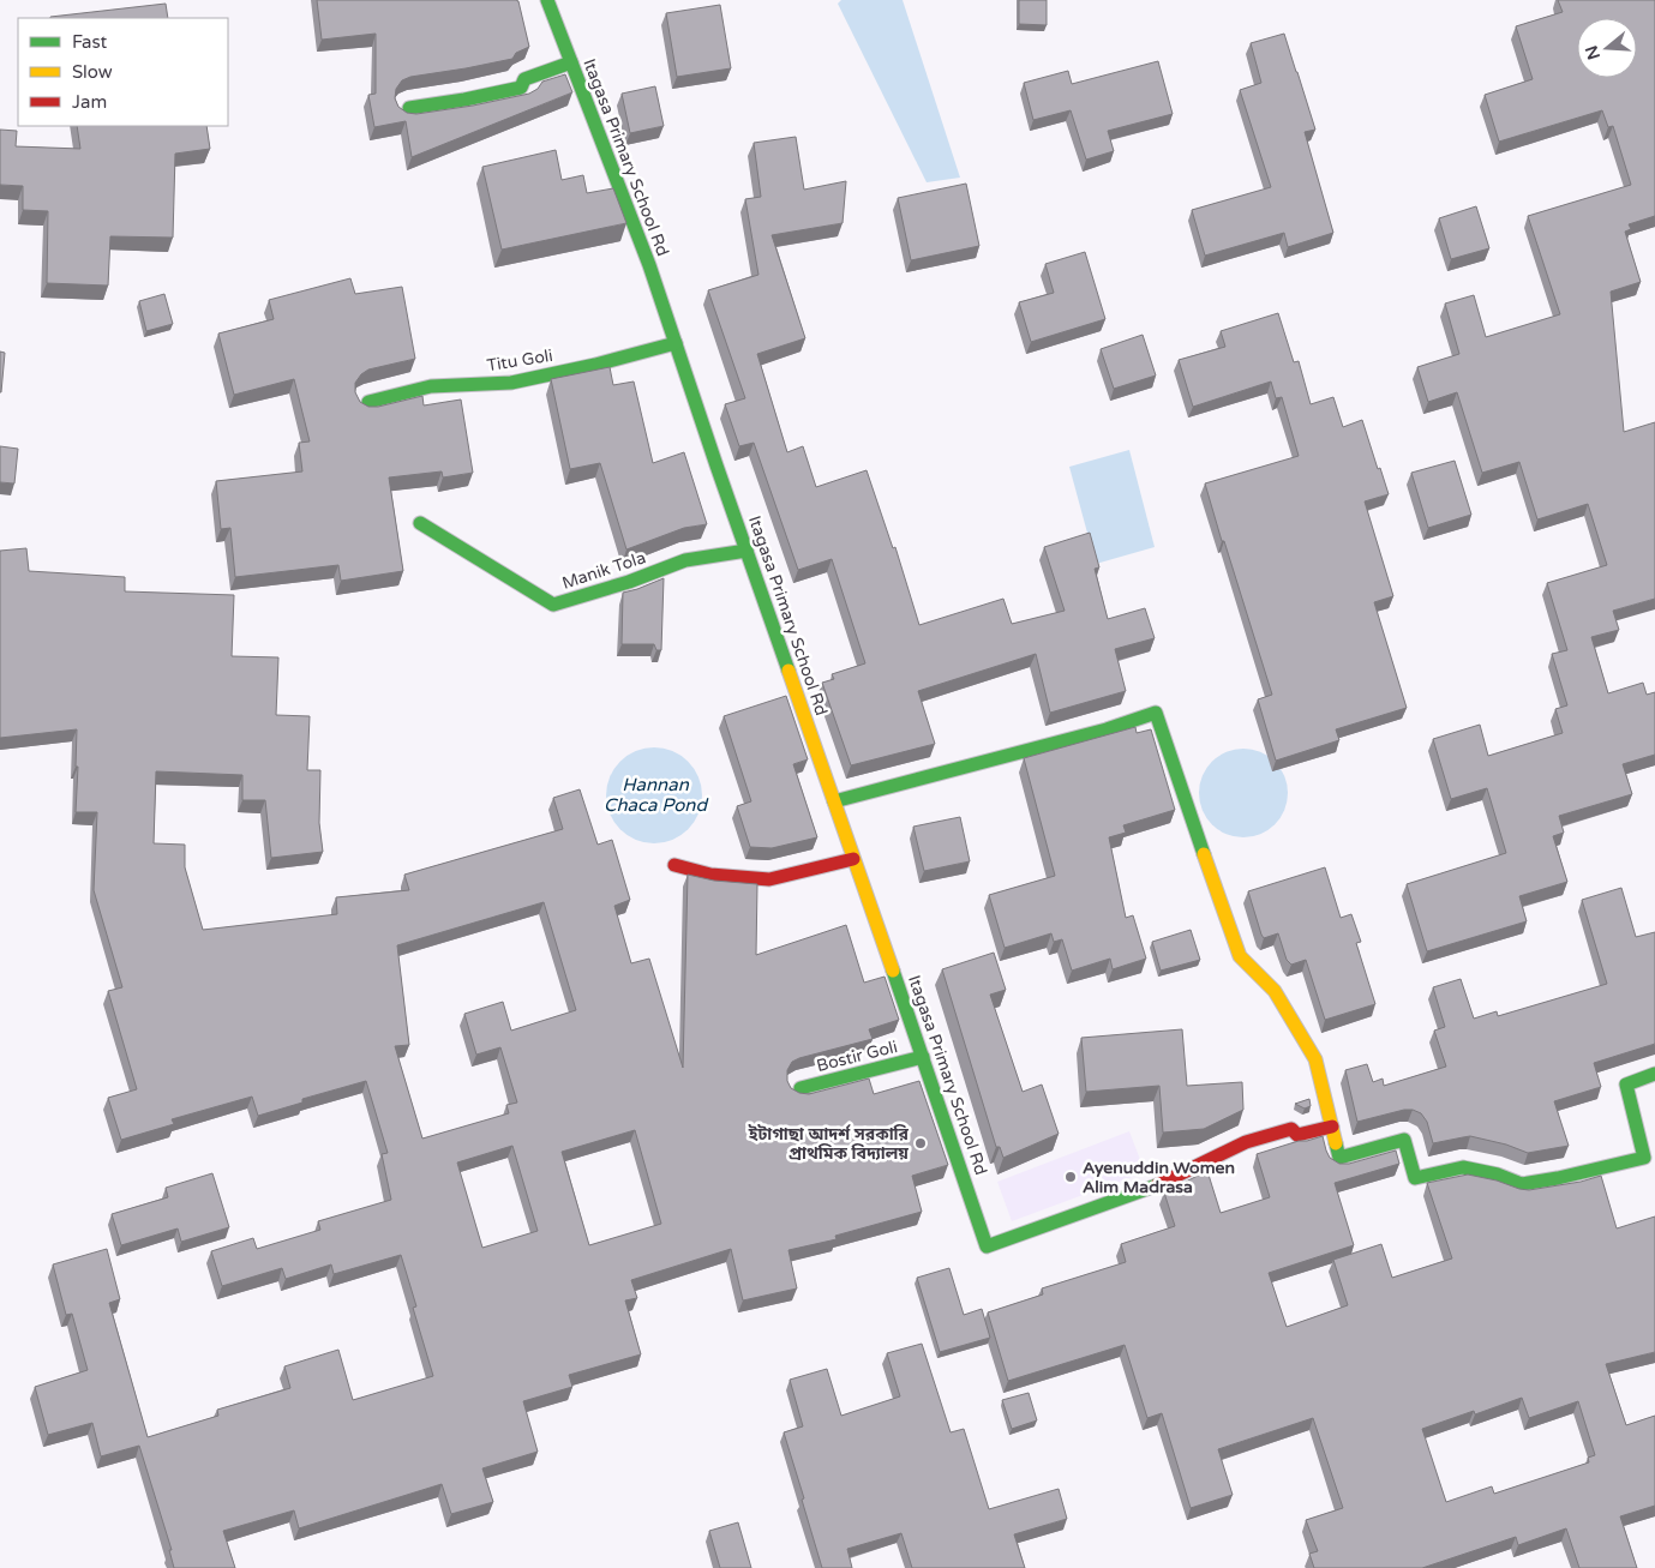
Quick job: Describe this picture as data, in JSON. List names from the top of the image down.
{
  "streets": {
    "street": [
      "Itagasa Primary School Rd",
      "Titu Goli",
      "Manik Tola",
      "Bostir Goli"
    ]
  },
  "crossings": [
    ["Itagasa Primary School Rd", "Titu Goli"],
    ["Itagasa Primary School Rd", "Manik Tola"],
    ["Itagasa Primary School Rd", "Bostir Goli"]
  ],
  "water": ["Hannan Chaca Pond"],
  "places": ["ইটাগাছা আদর্শ সরকারি প্রাথমিক বিদ্যালয়", "Ayenuddin Women Alim Madrasa"],
  "legend": ["Fast", "Slow", "Jam"],
  "north": "left"
}
